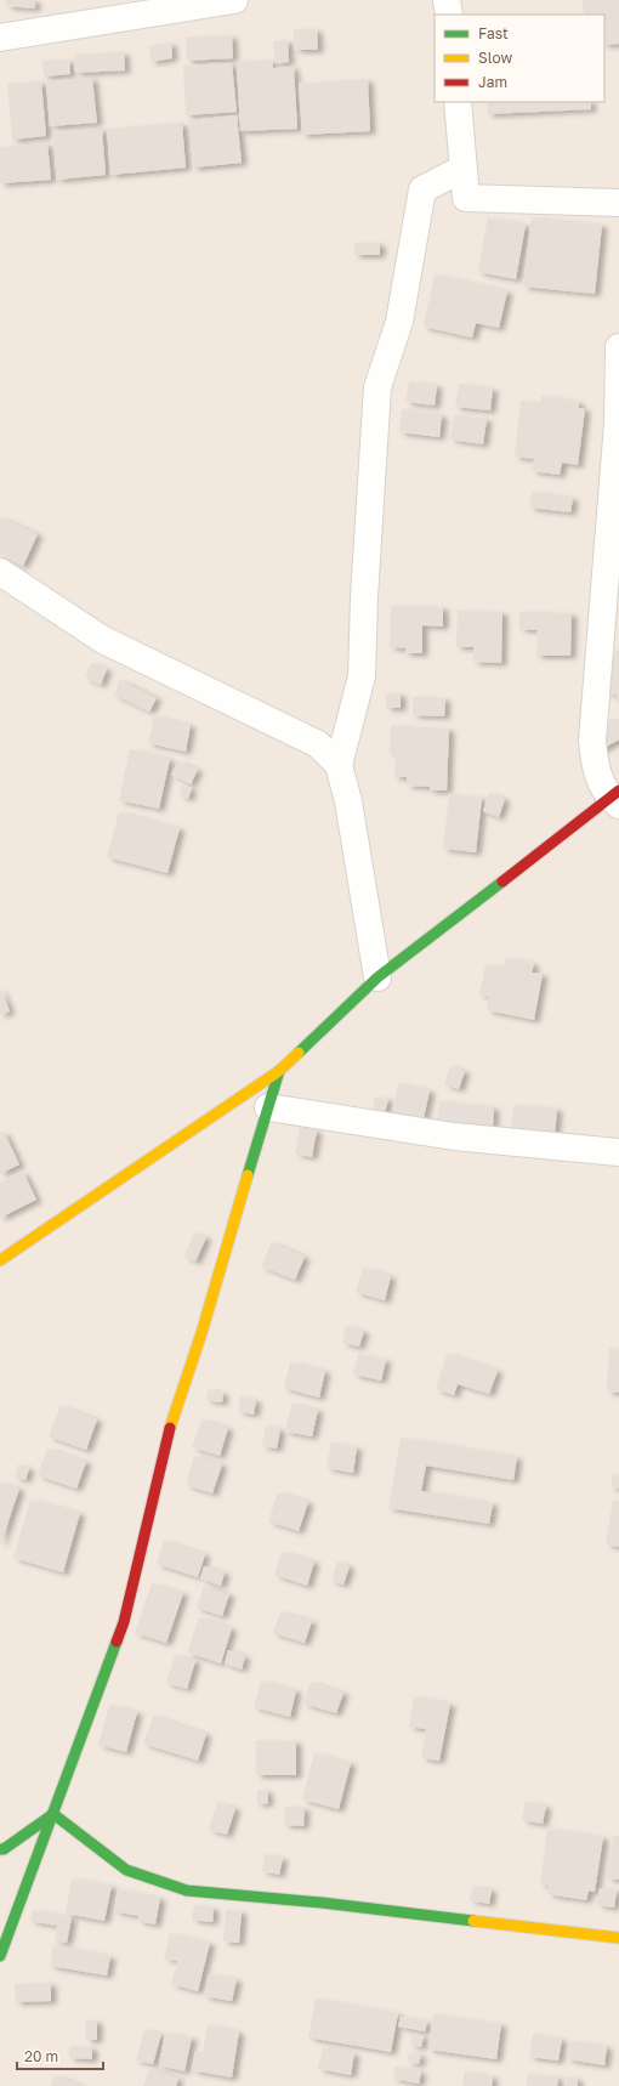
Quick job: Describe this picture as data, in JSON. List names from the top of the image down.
{
  "legend": ["Fast", "Slow", "Jam"],
  "scale_bar": "20 m"
}
